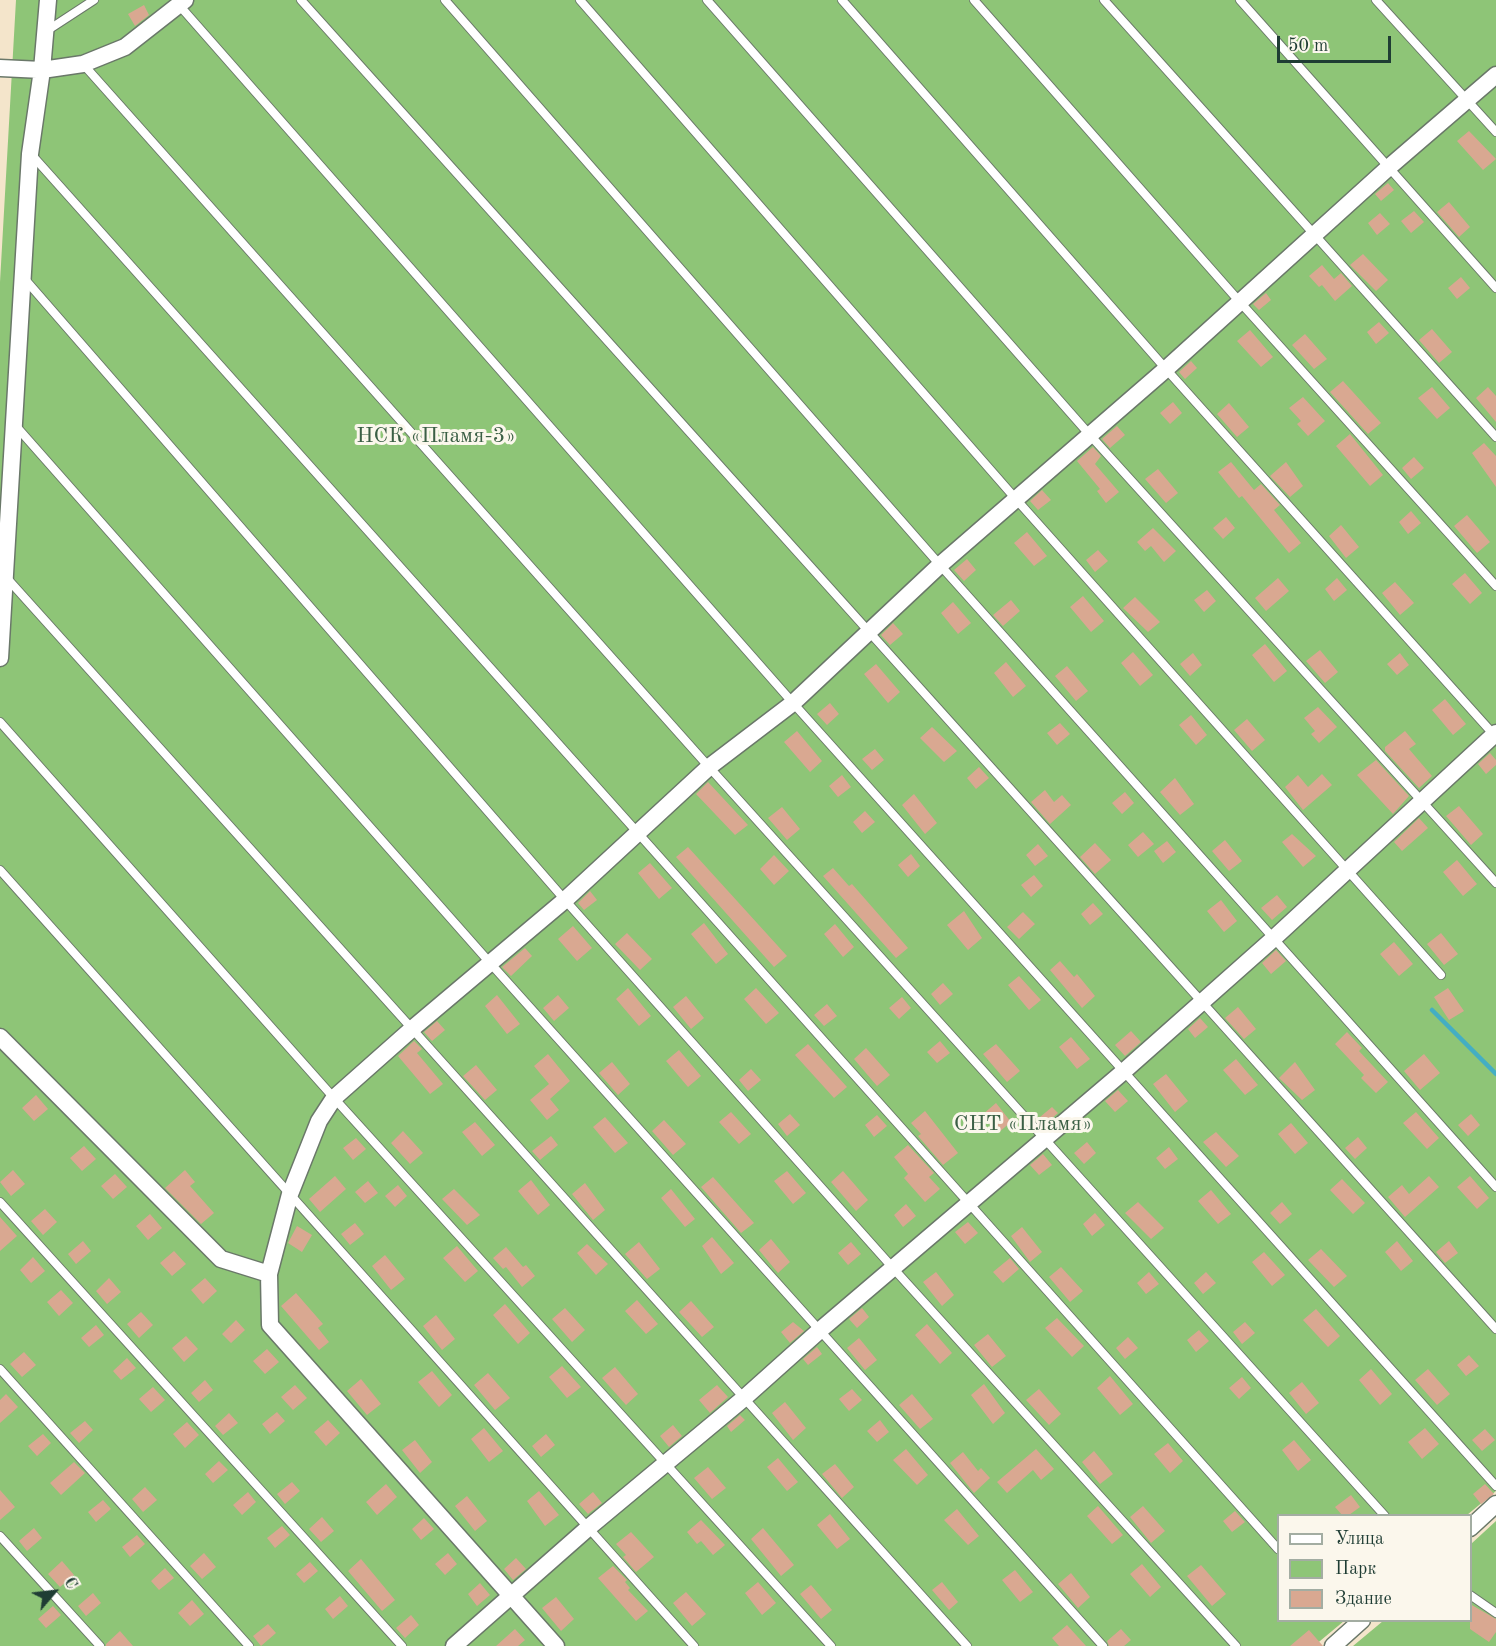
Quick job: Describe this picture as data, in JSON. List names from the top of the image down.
{
  "parks": ["НСК «Пламя-3»", "СНТ «Пламя»"],
  "legend": ["Улица", "Парк", "Здание"],
  "scale_bar": "50 m",
  "north": "top right"
}
